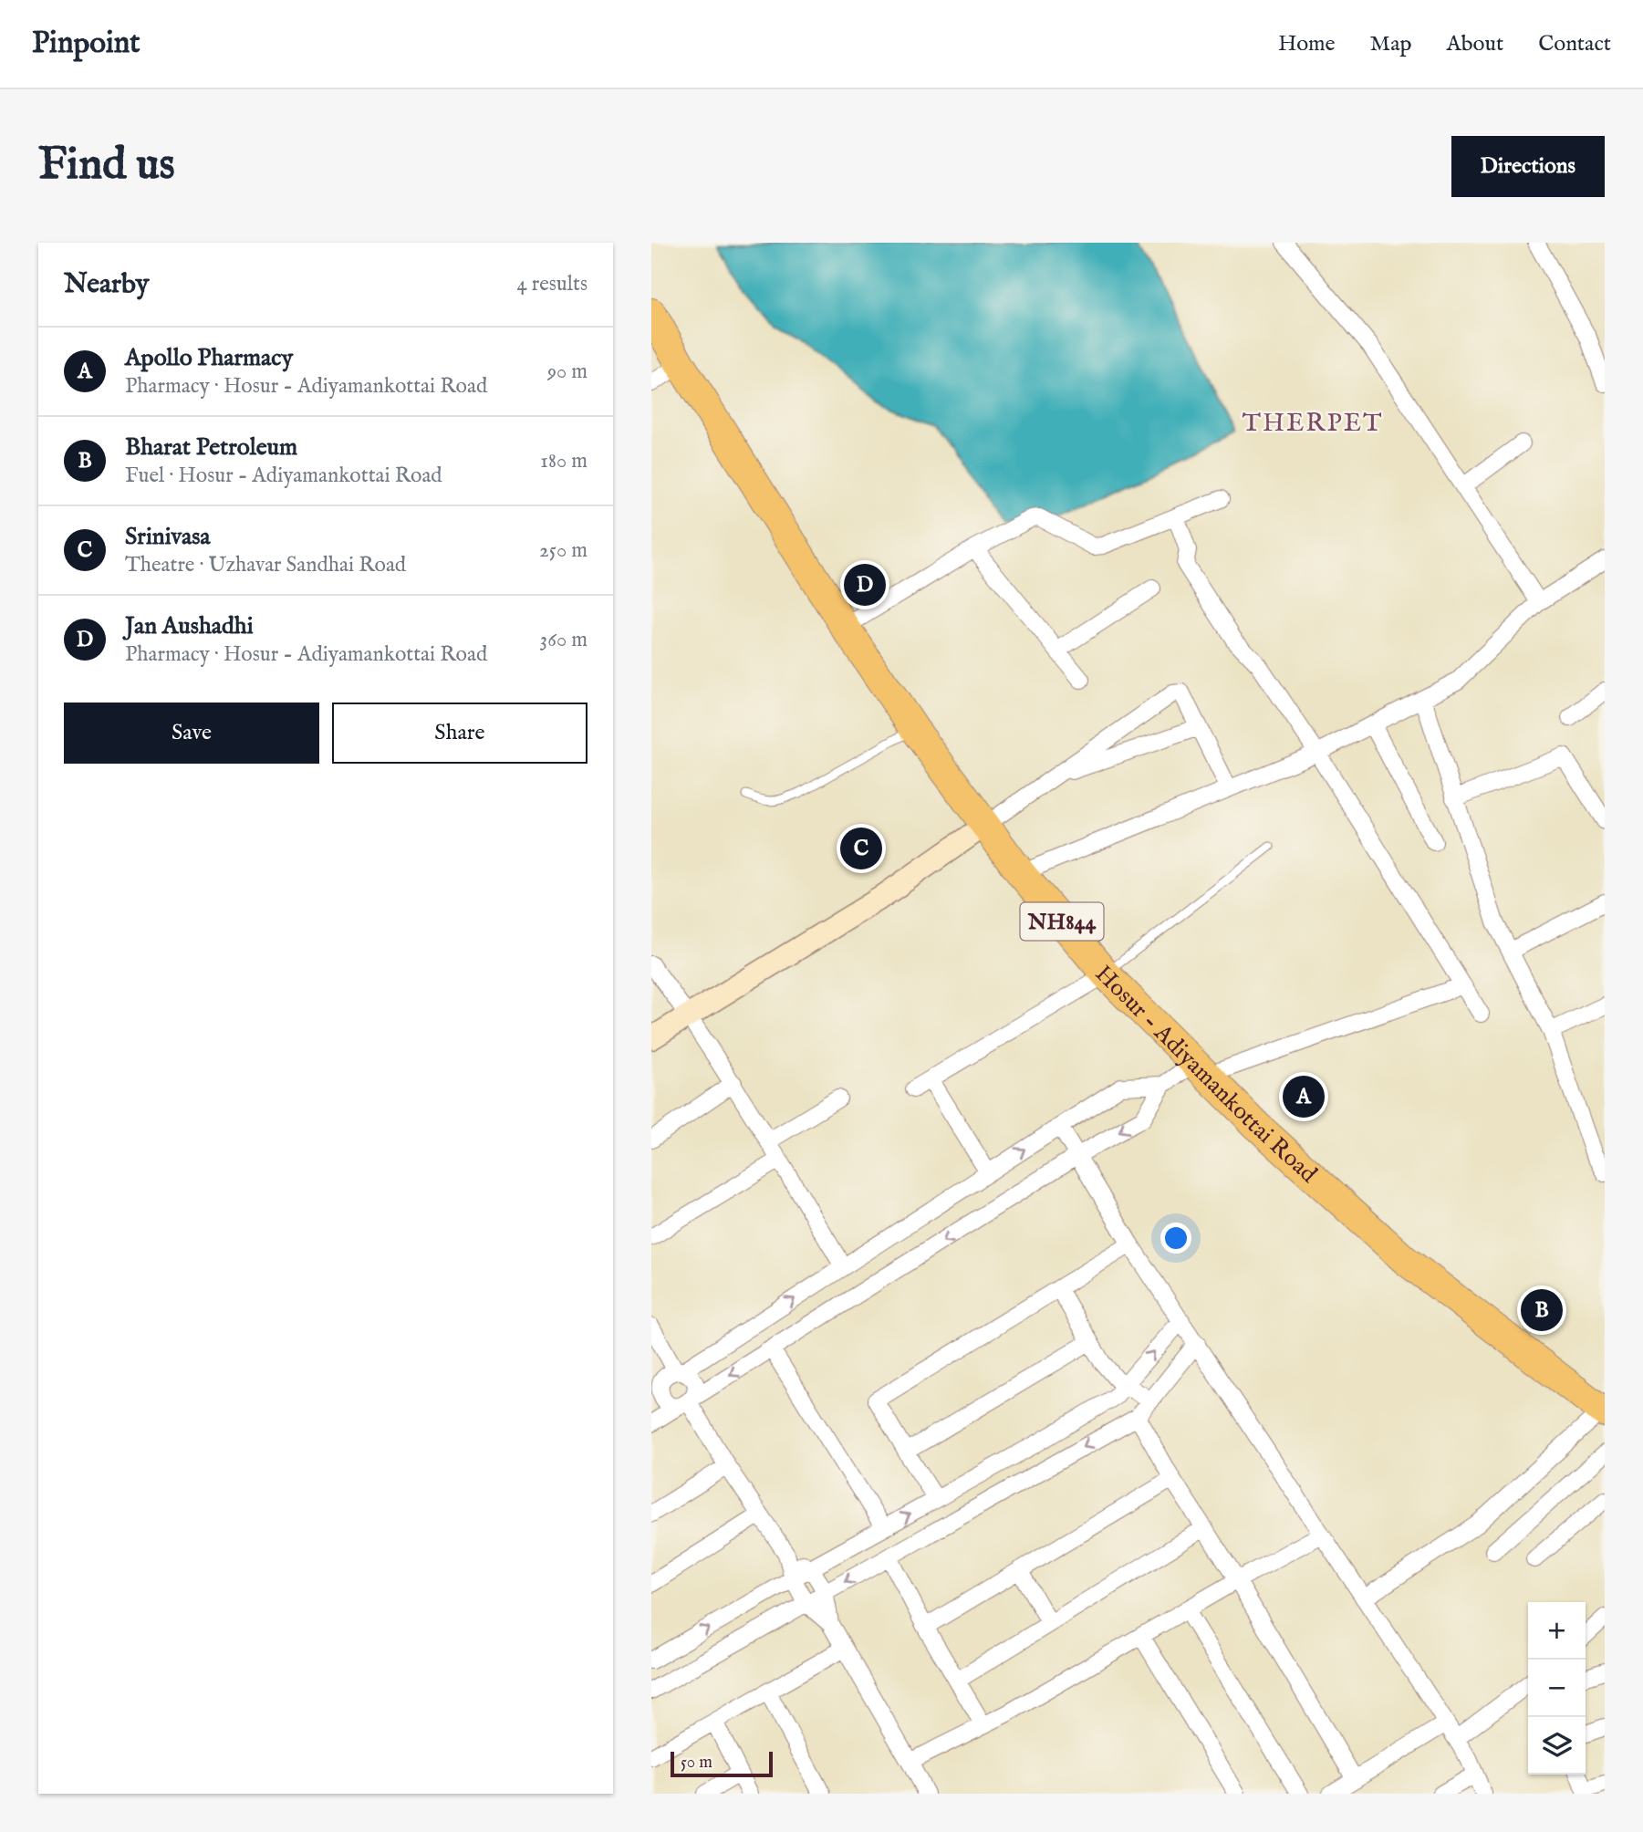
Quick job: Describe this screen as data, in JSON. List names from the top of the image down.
{
  "streets": {
    "highway": ["NH844", "Hosur - Adiyamankottai Road"]
  },
  "districts": ["THERPET"],
  "scale_bar": "50 m",
  "page": {
    "header": "Pinpoint",
    "nav": [
      "Home",
      "Map",
      "About",
      "Contact"
    ],
    "buttons": [
      "Directions",
      ["Save", "Share"]
    ],
    "title": "Find us",
    "heading": ["Nearby", "4 results"],
    "list": [
      {
        "mark": "A",
        "name": "Apollo Pharmacy",
        "note": "Pharmacy · Hosur - Adiyamankottai Road",
        "value": "90 m"
      },
      {
        "mark": "B",
        "name": "Bharat Petroleum",
        "note": "Fuel · Hosur - Adiyamankottai Road",
        "value": "180 m"
      },
      {
        "mark": "C",
        "name": "Srinivasa",
        "note": "Theatre · Uzhavar Sandhai Road",
        "value": "250 m"
      },
      {
        "mark": "D",
        "name": "Jan Aushadhi",
        "note": "Pharmacy · Hosur - Adiyamankottai Road",
        "value": "360 m"
      }
    ],
    "pins": [
      "D",
      "C",
      "A",
      "B"
    ],
    "map_buttons": ["+", "−"],
    "scale": "50 m"
  }
}
